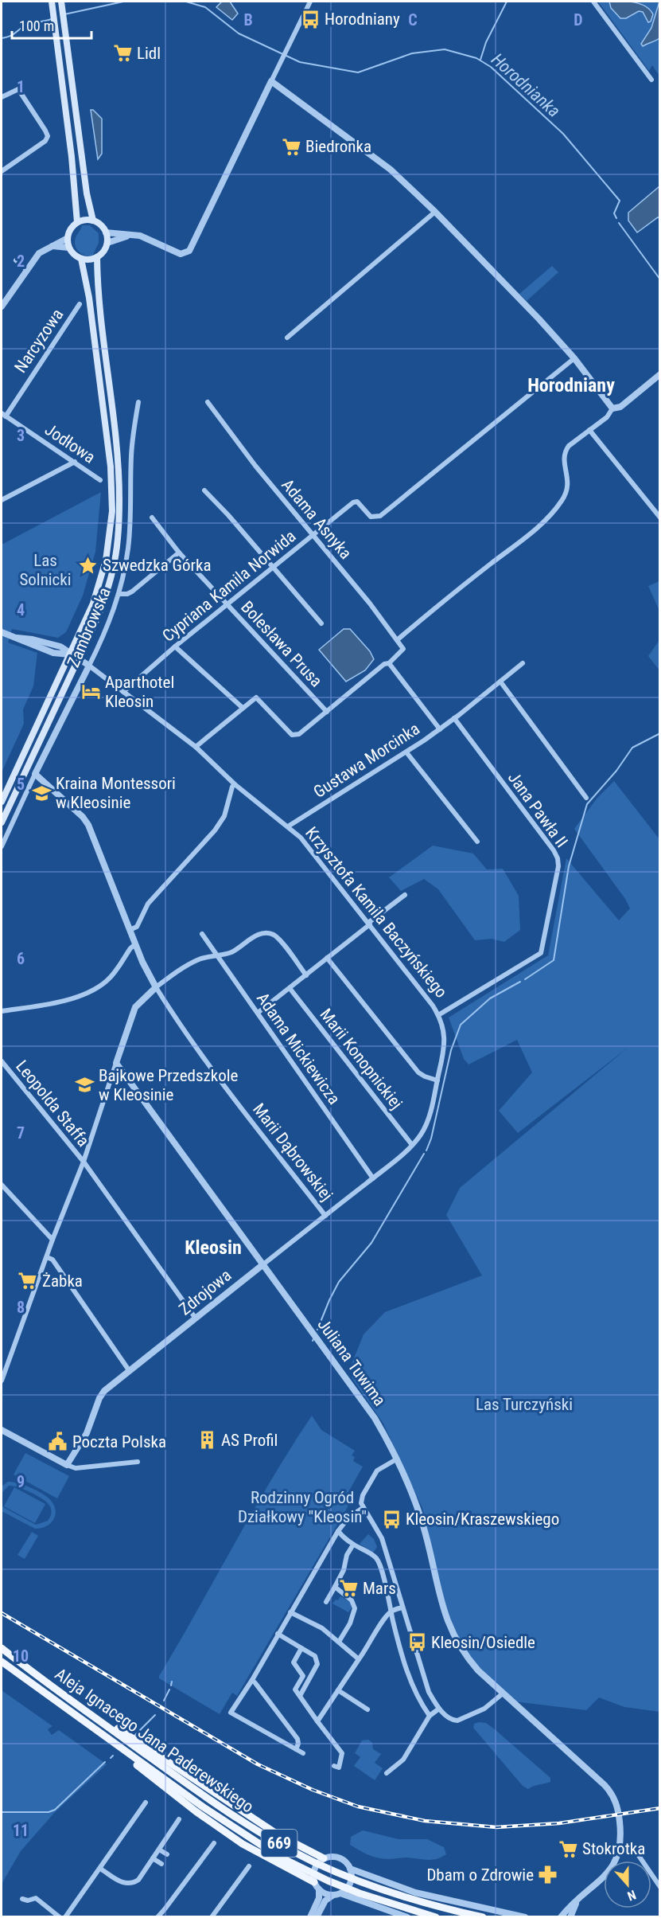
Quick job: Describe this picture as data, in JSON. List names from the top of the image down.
{
  "streets": {
    "main road": ["Zambrowska", "Aleja Ignacego Jana Paderewskiego", "669"],
    "street": [
      "Narcyzowa",
      "Jodłowa",
      "Adama Asnyka",
      "Cypriana Kamila Norwida",
      "Bolesława Prusa",
      "Gustawa Morcinka",
      "Jana Pawła II",
      "Krzysztofa Kamila Baczyńskiego",
      "Adama Mickiewicza",
      "Marii Konopnickiej",
      "Leopolda Staffa",
      "Marii Dąbrowskiej",
      "Zdrojowa",
      "Juliana Tuwima"
    ]
  },
  "crossings": [
    ["Narcyzowa", "Jodłowa"],
    ["Adama Asnyka", "Cypriana Kamila Norwida"],
    ["Cypriana Kamila Norwida", "Bolesława Prusa"],
    ["Cypriana Kamila Norwida", "Krzysztofa Kamila Baczyńskiego"],
    ["Zambrowska", "Krzysztofa Kamila Baczyńskiego"],
    ["Gustawa Morcinka", "Jana Pawła II"],
    ["Gustawa Morcinka", "Krzysztofa Kamila Baczyńskiego"],
    ["Jana Pawła II", "Krzysztofa Kamila Baczyńskiego"],
    ["Krzysztofa Kamila Baczyńskiego", "Marii Konopnickiej"],
    ["Krzysztofa Kamila Baczyńskiego", "Zdrojowa"],
    ["Adama Mickiewicza", "Zdrojowa"],
    ["Marii Konopnickiej", "Zdrojowa"],
    ["Leopolda Staffa", "Zdrojowa"],
    ["Marii Dąbrowskiej", "Zdrojowa"],
    ["Zdrojowa", "Juliana Tuwima"]
  ],
  "districts": ["Horodniany", "Kleosin"],
  "water": ["Horodnianka"],
  "parks": ["Las Solnicki", "Las Turczyński", "Rodzinny Ogród Działkowy \"Kleosin\""],
  "places": {
    "bus stop": ["Horodniany", "Kleosin/Kraszewskiego", "Kleosin/Osiedle"],
    "supermarket": [
      "Lidl",
      "Biedronka",
      "Żabka",
      "Mars",
      "Stokrotka"
    ],
    "place": ["Szwedzka Górka"],
    "hotel": ["Aparthotel Kleosin"],
    "school or university": ["Kraina Montessori w Kleosinie", "Bajkowe Przedszkole w Kleosinie"],
    "building": ["AS Profil"],
    "public building": ["Poczta Polska"],
    "pharmacy": ["Dbam o Zdrowie"]
  },
  "scale_bar": "100 m",
  "north": "bottom",
  "grid": {
    "columns": ["B", "C", "D"],
    "rows": [
      "1",
      "2",
      "3",
      "4",
      "5",
      "6",
      "7",
      "8",
      "9",
      "10",
      "11"
    ]
  }
}
